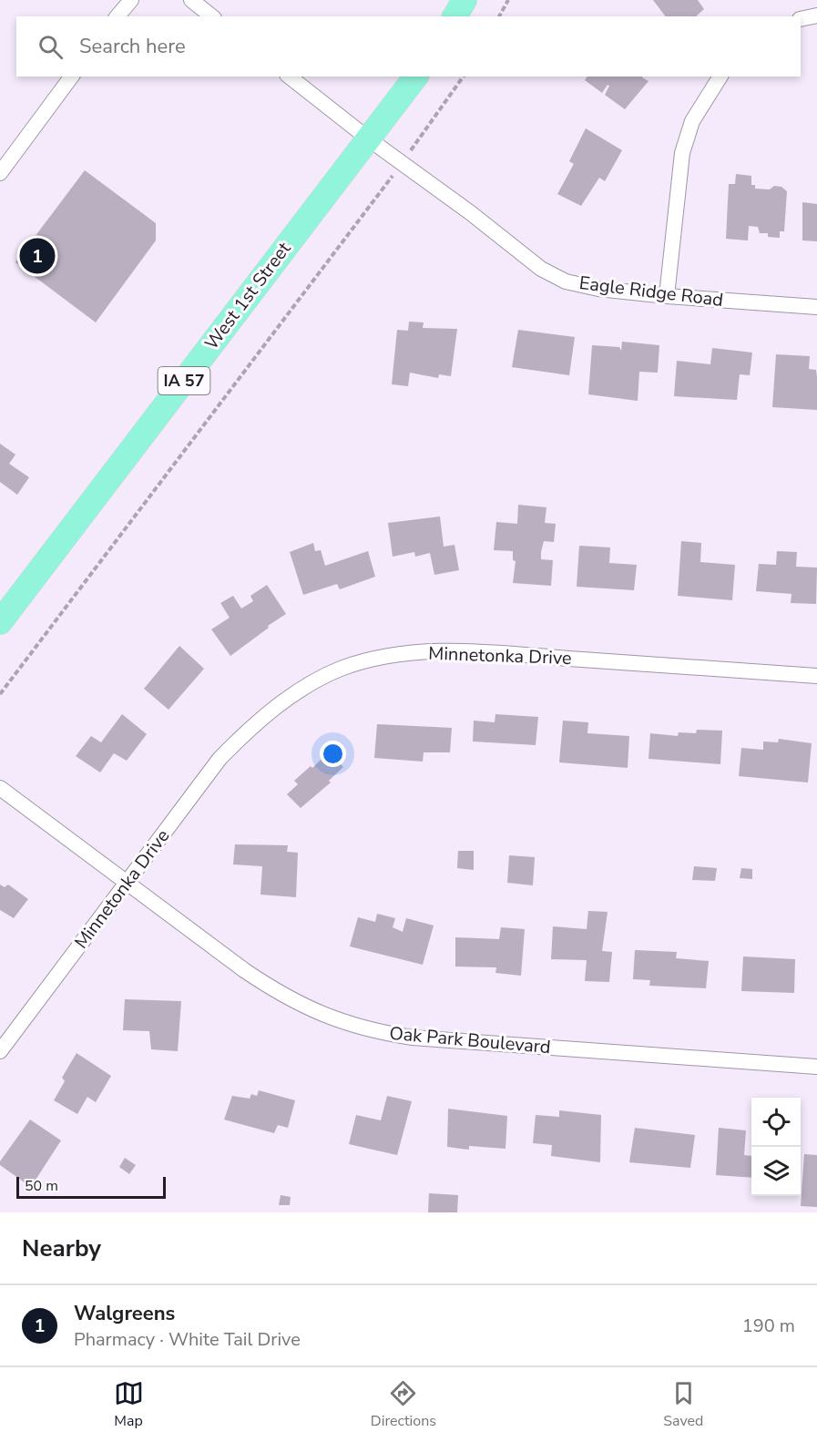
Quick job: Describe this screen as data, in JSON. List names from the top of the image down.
{
  "streets": {
    "main road": ["West 1st Street", "IA 57"],
    "street": ["Eagle Ridge Road", "Minnetonka Drive", "Oak Park Boulevard"]
  },
  "crossings": [
    ["Eagle Ridge Road", "West 1st Street"],
    ["Minnetonka Drive", "Oak Park Boulevard"]
  ],
  "scale_bar": "50 m",
  "page": {
    "search": "Search here",
    "pins": "1",
    "scale": "50 m",
    "heading": "Nearby",
    "list": [
      {
        "mark": "1",
        "name": "Walgreens",
        "note": "Pharmacy · White Tail Drive",
        "value": "190 m"
      }
    ],
    "nav": ["Map", "Directions", "Saved"]
  }
}
